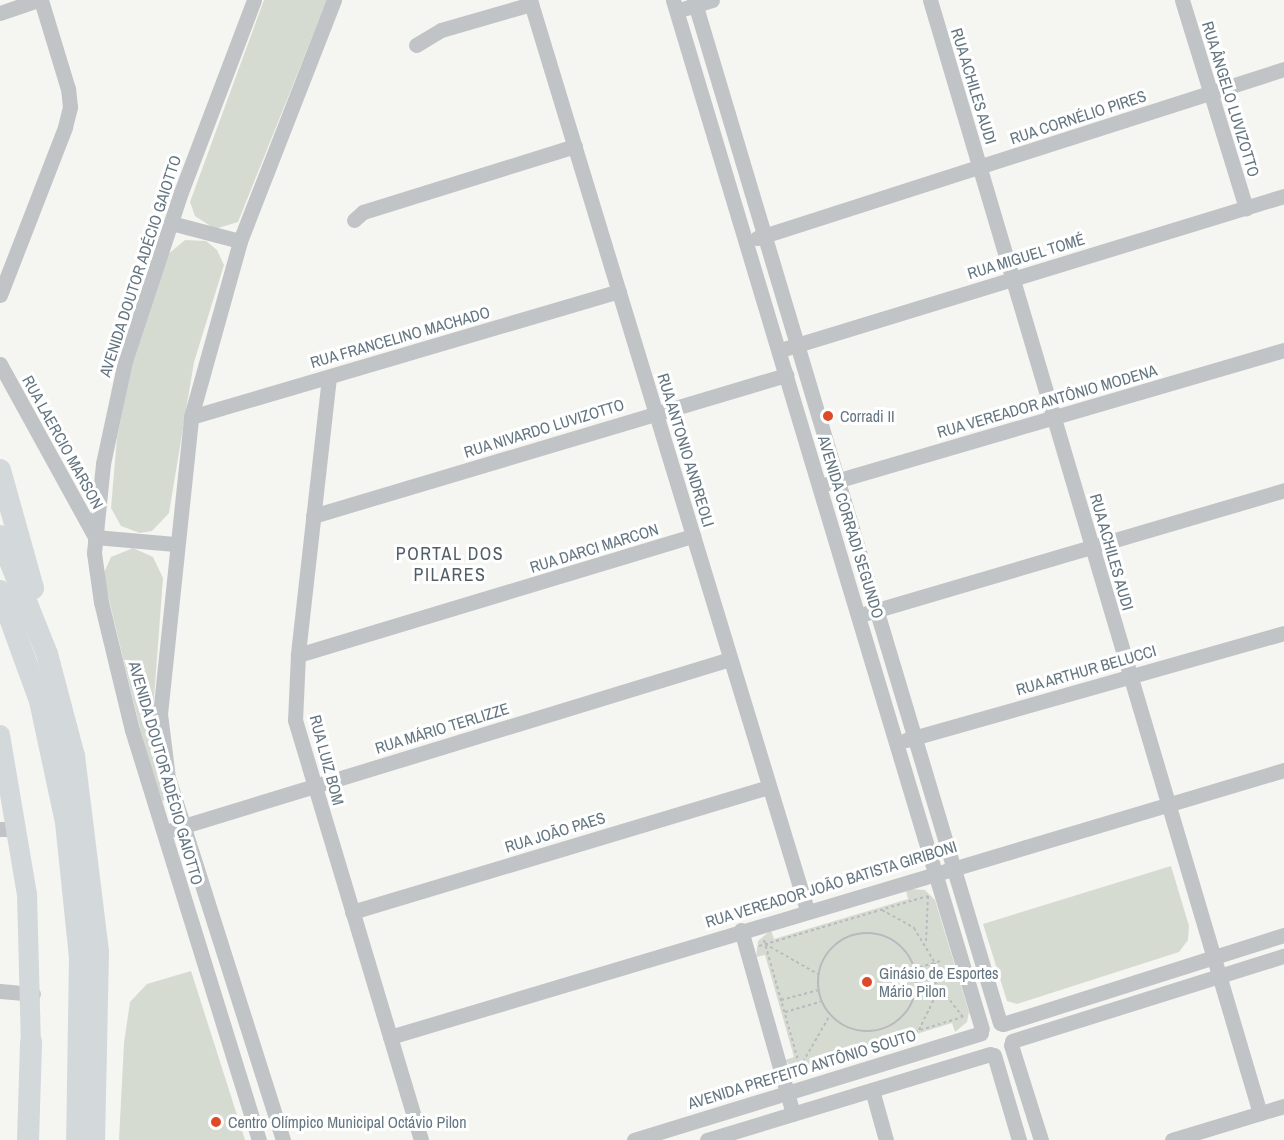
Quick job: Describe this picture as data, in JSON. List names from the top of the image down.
{
  "streets": {
    "street": [
      "RUA ACHILES AUDI",
      "RUA ÂNGELO LUVIZOTTO",
      "RUA CORNÉLIO PIRES",
      "RUA MIGUEL TOMÉ",
      "AVENIDA DOUTOR ADÉCIO GAIOTTO",
      "RUA FRANCELINO MACHADO",
      "RUA VEREADOR ANTÔNIO MODENA",
      "RUA NIVARDO LUVIZOTTO",
      "RUA LAERCIO MARSON",
      "RUA ANTONIO ANDREOLI",
      "AVENIDA CORRADI SEGUNDO",
      "RUA DARCI MARCON",
      "RUA ARTHUR BELUCCI",
      "RUA MÁRIO TERLIZZE",
      "RUA LUIZ BOM",
      "RUA JOÃO PAES",
      "RUA VEREADOR JOÃO BATISTA GIRIBONI",
      "AVENIDA PREFEITO ANTÔNIO SOUTO"
    ]
  },
  "crossings": [
    ["RUA ACHILES AUDI", "RUA CORNÉLIO PIRES"],
    ["RUA ACHILES AUDI", "RUA MIGUEL TOMÉ"],
    ["RUA ACHILES AUDI", "RUA VEREADOR ANTÔNIO MODENA"],
    ["RUA ACHILES AUDI", "RUA ARTHUR BELUCCI"],
    ["RUA ACHILES AUDI", "RUA VEREADOR JOÃO BATISTA GIRIBONI"],
    ["RUA ÂNGELO LUVIZOTTO", "RUA CORNÉLIO PIRES"],
    ["RUA ÂNGELO LUVIZOTTO", "RUA MIGUEL TOMÉ"],
    ["RUA CORNÉLIO PIRES", "AVENIDA CORRADI SEGUNDO"],
    ["RUA MIGUEL TOMÉ", "AVENIDA CORRADI SEGUNDO"],
    ["AVENIDA DOUTOR ADÉCIO GAIOTTO", "RUA FRANCELINO MACHADO"],
    ["AVENIDA DOUTOR ADÉCIO GAIOTTO", "RUA LAERCIO MARSON"],
    ["AVENIDA DOUTOR ADÉCIO GAIOTTO", "RUA MÁRIO TERLIZZE"],
    ["RUA FRANCELINO MACHADO", "RUA ANTONIO ANDREOLI"],
    ["RUA FRANCELINO MACHADO", "RUA LUIZ BOM"],
    ["RUA VEREADOR ANTÔNIO MODENA", "AVENIDA CORRADI SEGUNDO"],
    ["RUA NIVARDO LUVIZOTTO", "RUA ANTONIO ANDREOLI"],
    ["RUA NIVARDO LUVIZOTTO", "AVENIDA CORRADI SEGUNDO"],
    ["RUA NIVARDO LUVIZOTTO", "RUA LUIZ BOM"],
    ["RUA ANTONIO ANDREOLI", "RUA DARCI MARCON"],
    ["RUA ANTONIO ANDREOLI", "RUA MÁRIO TERLIZZE"],
    ["RUA ANTONIO ANDREOLI", "RUA JOÃO PAES"],
    ["RUA ANTONIO ANDREOLI", "RUA VEREADOR JOÃO BATISTA GIRIBONI"],
    ["AVENIDA CORRADI SEGUNDO", "RUA ARTHUR BELUCCI"],
    ["AVENIDA CORRADI SEGUNDO", "RUA VEREADOR JOÃO BATISTA GIRIBONI"],
    ["AVENIDA CORRADI SEGUNDO", "AVENIDA PREFEITO ANTÔNIO SOUTO"],
    ["RUA DARCI MARCON", "RUA LUIZ BOM"],
    ["RUA MÁRIO TERLIZZE", "RUA LUIZ BOM"],
    ["RUA LUIZ BOM", "RUA JOÃO PAES"],
    ["RUA LUIZ BOM", "RUA VEREADOR JOÃO BATISTA GIRIBONI"]
  ],
  "districts": ["PORTAL DOS PILARES"],
  "places": ["Corradi II", "Ginásio de Esportes Mário Pilon", "Centro Olímpico Municipal Octávio Pilon"]
}
